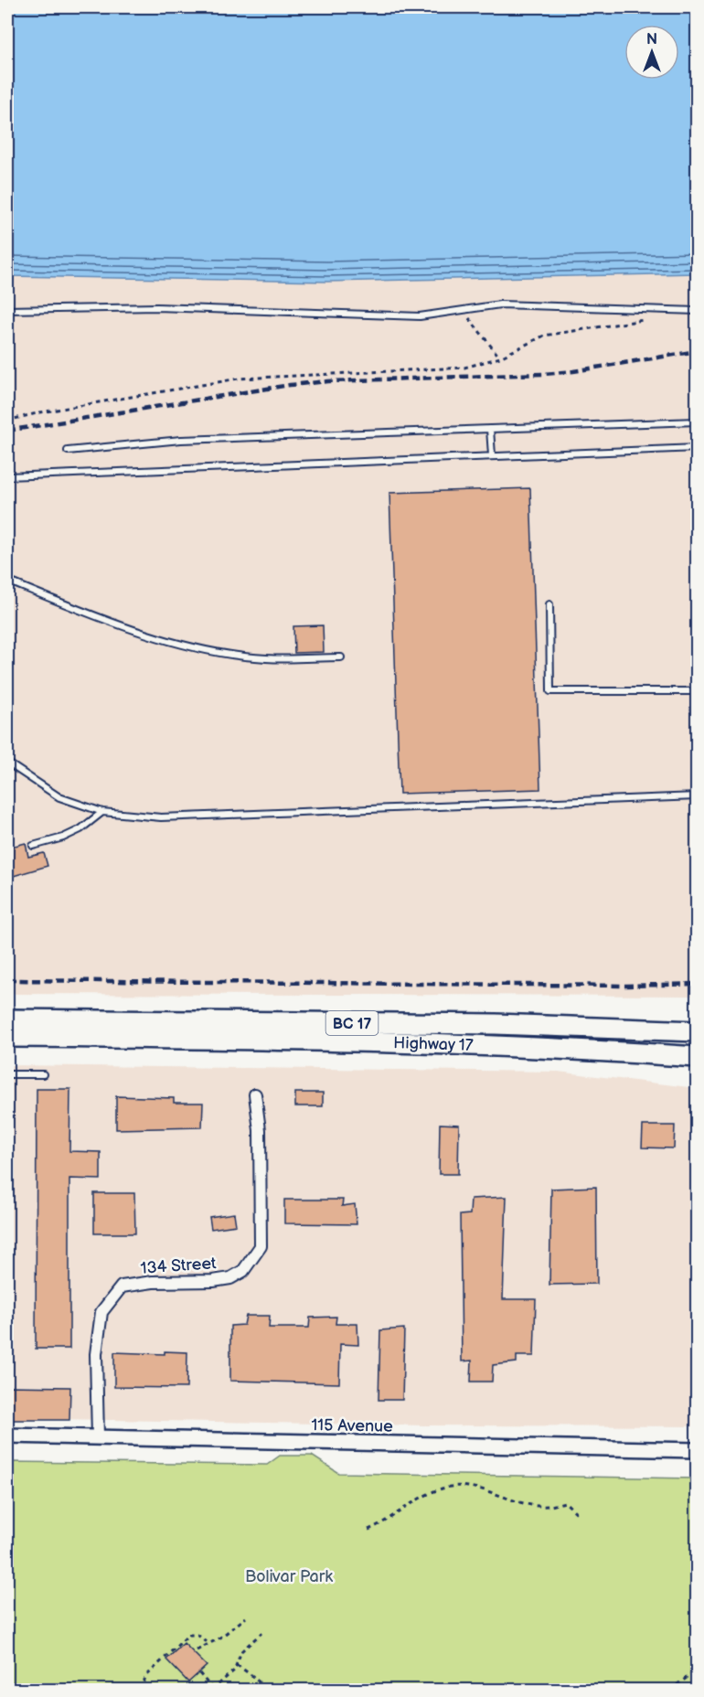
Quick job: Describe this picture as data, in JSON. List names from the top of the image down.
{
  "streets": {
    "highway": ["BC 17", "Highway 17"],
    "street": ["134 Street", "115 Avenue"]
  },
  "crossings": [
    ["134 Street", "115 Avenue"]
  ],
  "parks": ["Bolivar Park"],
  "north": "top"
}
